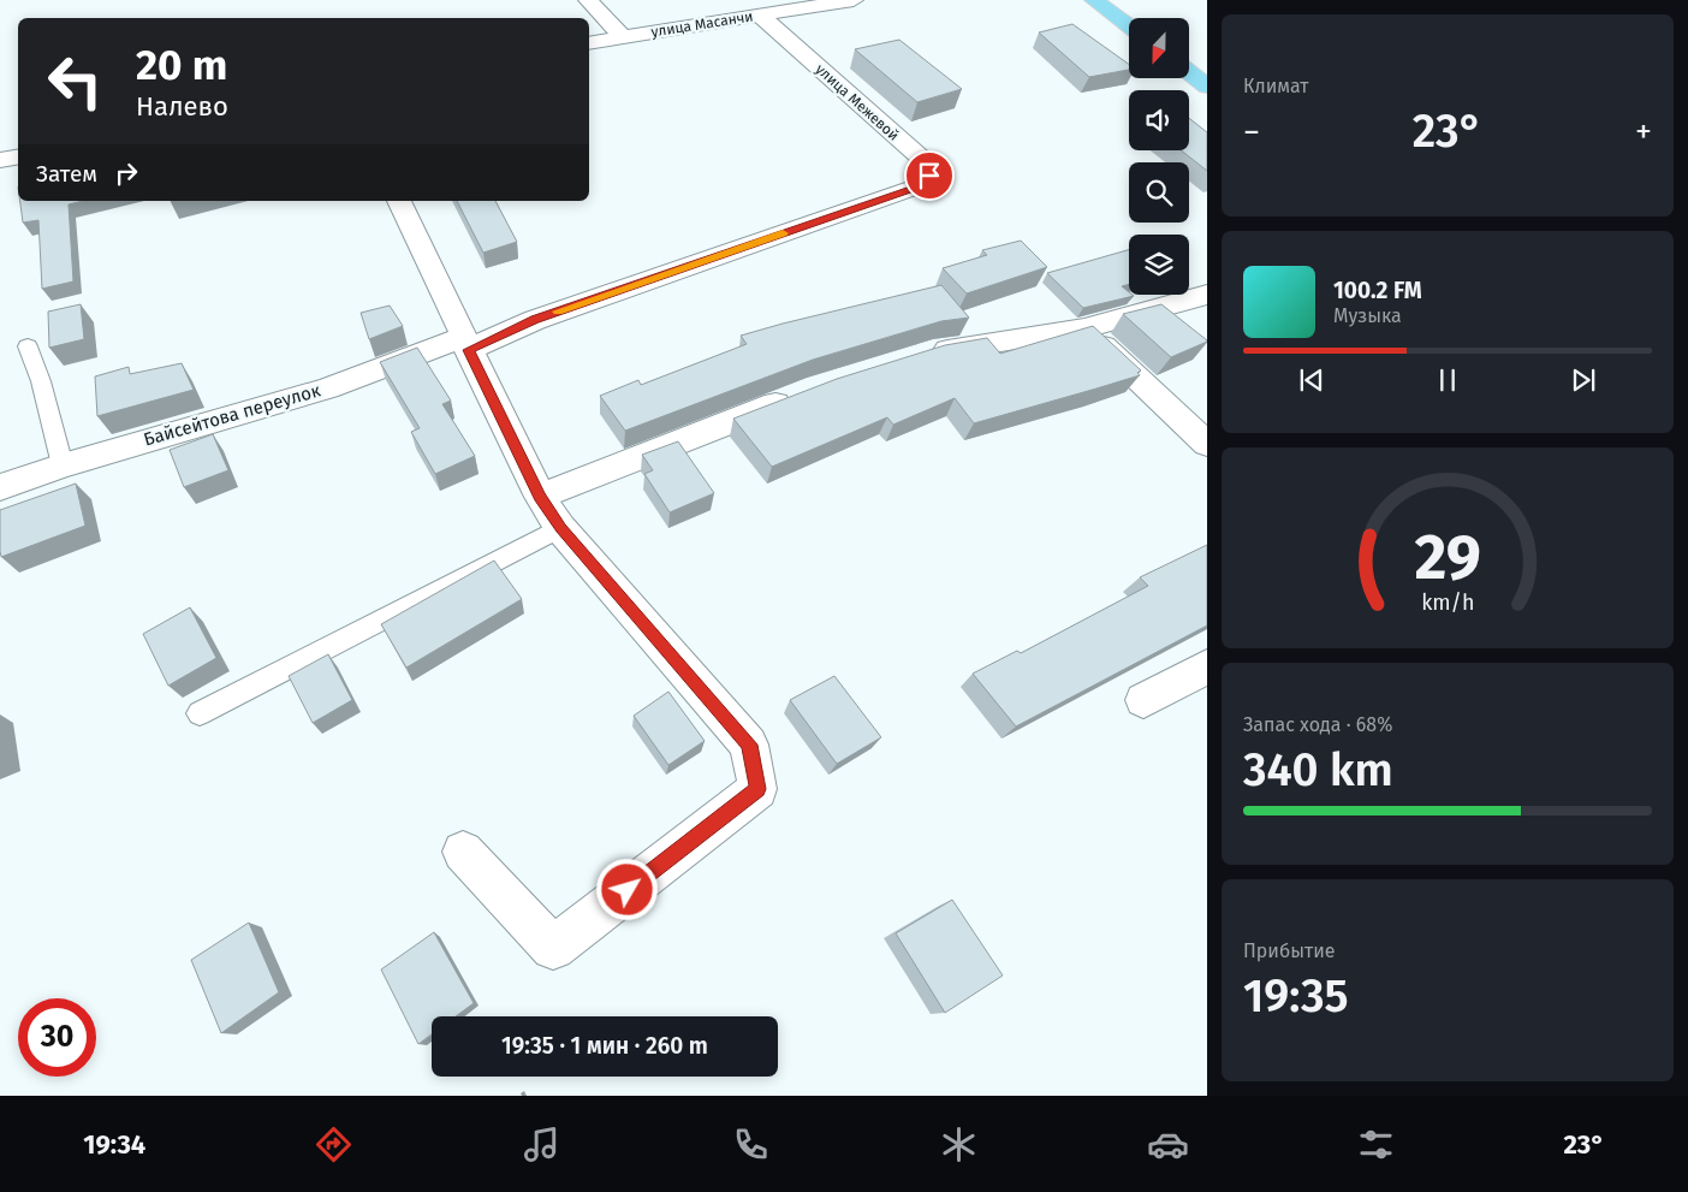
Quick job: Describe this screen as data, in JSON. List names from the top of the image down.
{
  "streets": {
    "street": ["улица Масанчи", "улица Межевой", "Байсейтова переулок"]
  },
  "crossings": [
    ["улица Масанчи", "улица Межевой"],
    ["улица Межевой", "Байсейтова переулок"]
  ],
  "north": "bottom",
  "page": {
    "tile": [
      "Климат",
      ["Запас хода · 68%", "340 km"],
      ["Прибытие", "19:35"]
    ],
    "turn": ["20 m", "Налево"],
    "heat": ["−", "23°", "+"],
    "then": "Затем",
    "song": ["100.2 FM", "Музыка"],
    "limit": "30",
    "trip": "19:35 · 1 мин · 260 m",
    "tabs": ["19:34", "23°"],
    "gauge": ["29", "km/h"]
  }
}
